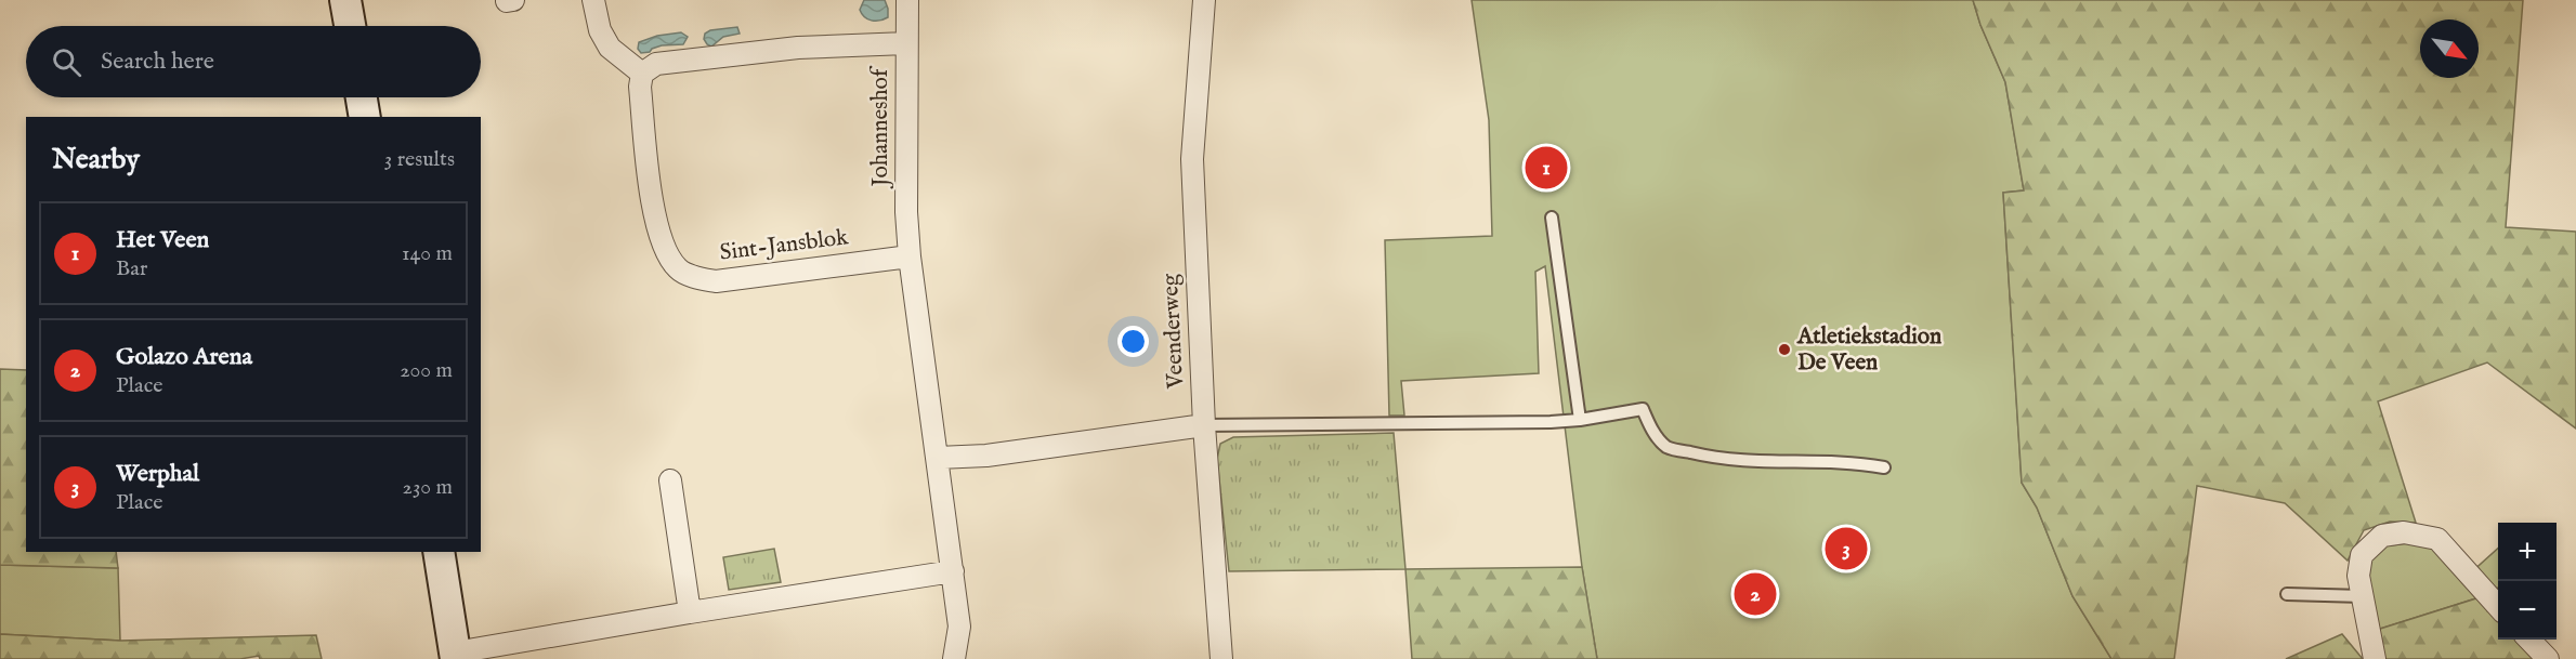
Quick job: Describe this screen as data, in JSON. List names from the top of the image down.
{
  "streets": {
    "street": ["Johanneshof", "Sint-Jansblok", "Veenderweg"]
  },
  "crossings": [
    ["Johanneshof", "Sint-Jansblok"]
  ],
  "places": ["Atletiekstadion De Veen"],
  "north": "bottom right",
  "page": {
    "search": "Search here",
    "heading": ["Nearby", "3 results"],
    "pins": ["1", "3", "2"],
    "list": [
      {
        "mark": "1",
        "name": "Het Veen",
        "note": "Bar",
        "value": "140 m"
      },
      {
        "mark": "2",
        "name": "Golazo Arena",
        "note": "Place",
        "value": "200 m"
      },
      {
        "mark": "3",
        "name": "Werphal",
        "note": "Place",
        "value": "230 m"
      }
    ],
    "map_buttons": ["+", "−"]
  }
}
